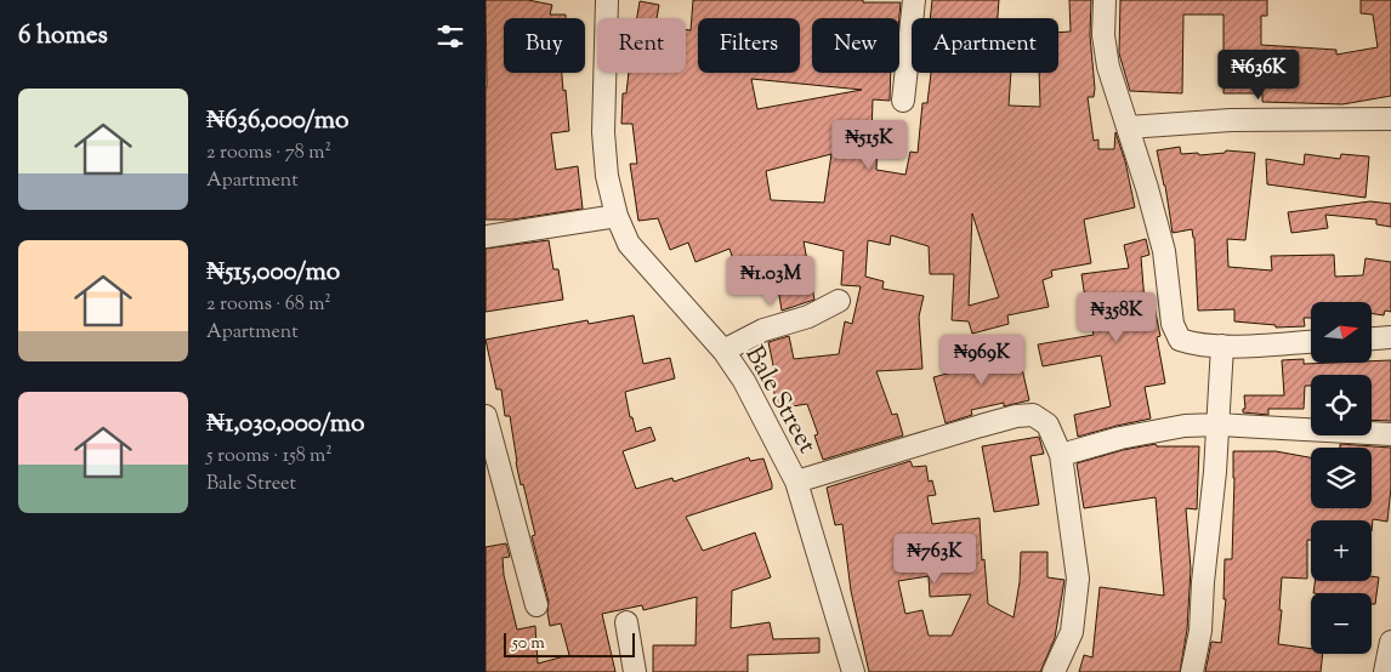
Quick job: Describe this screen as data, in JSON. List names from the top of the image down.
{
  "streets": {
    "street": ["Bale Street"]
  },
  "scale_bar": "50 m",
  "north": "right",
  "page": {
    "heading": "6 homes",
    "chip": [
      "Buy",
      "Rent",
      "Filters",
      "New",
      "Apartment"
    ],
    "price": [
      "₦636K",
      "₦515K",
      "₦1.03M",
      "₦358K",
      "₦969K",
      "₦763K"
    ],
    "list": [
      {
        "name": "₦636,000/mo",
        "note": "2 rooms · 78 m² · Apartment"
      },
      {
        "name": "₦515,000/mo",
        "note": "2 rooms · 68 m² · Apartment"
      },
      {
        "name": "₦1,030,000/mo",
        "note": "5 rooms · 158 m² · Bale Street"
      }
    ],
    "map_buttons": ["+", "−"],
    "scale": "50 m"
  }
}
